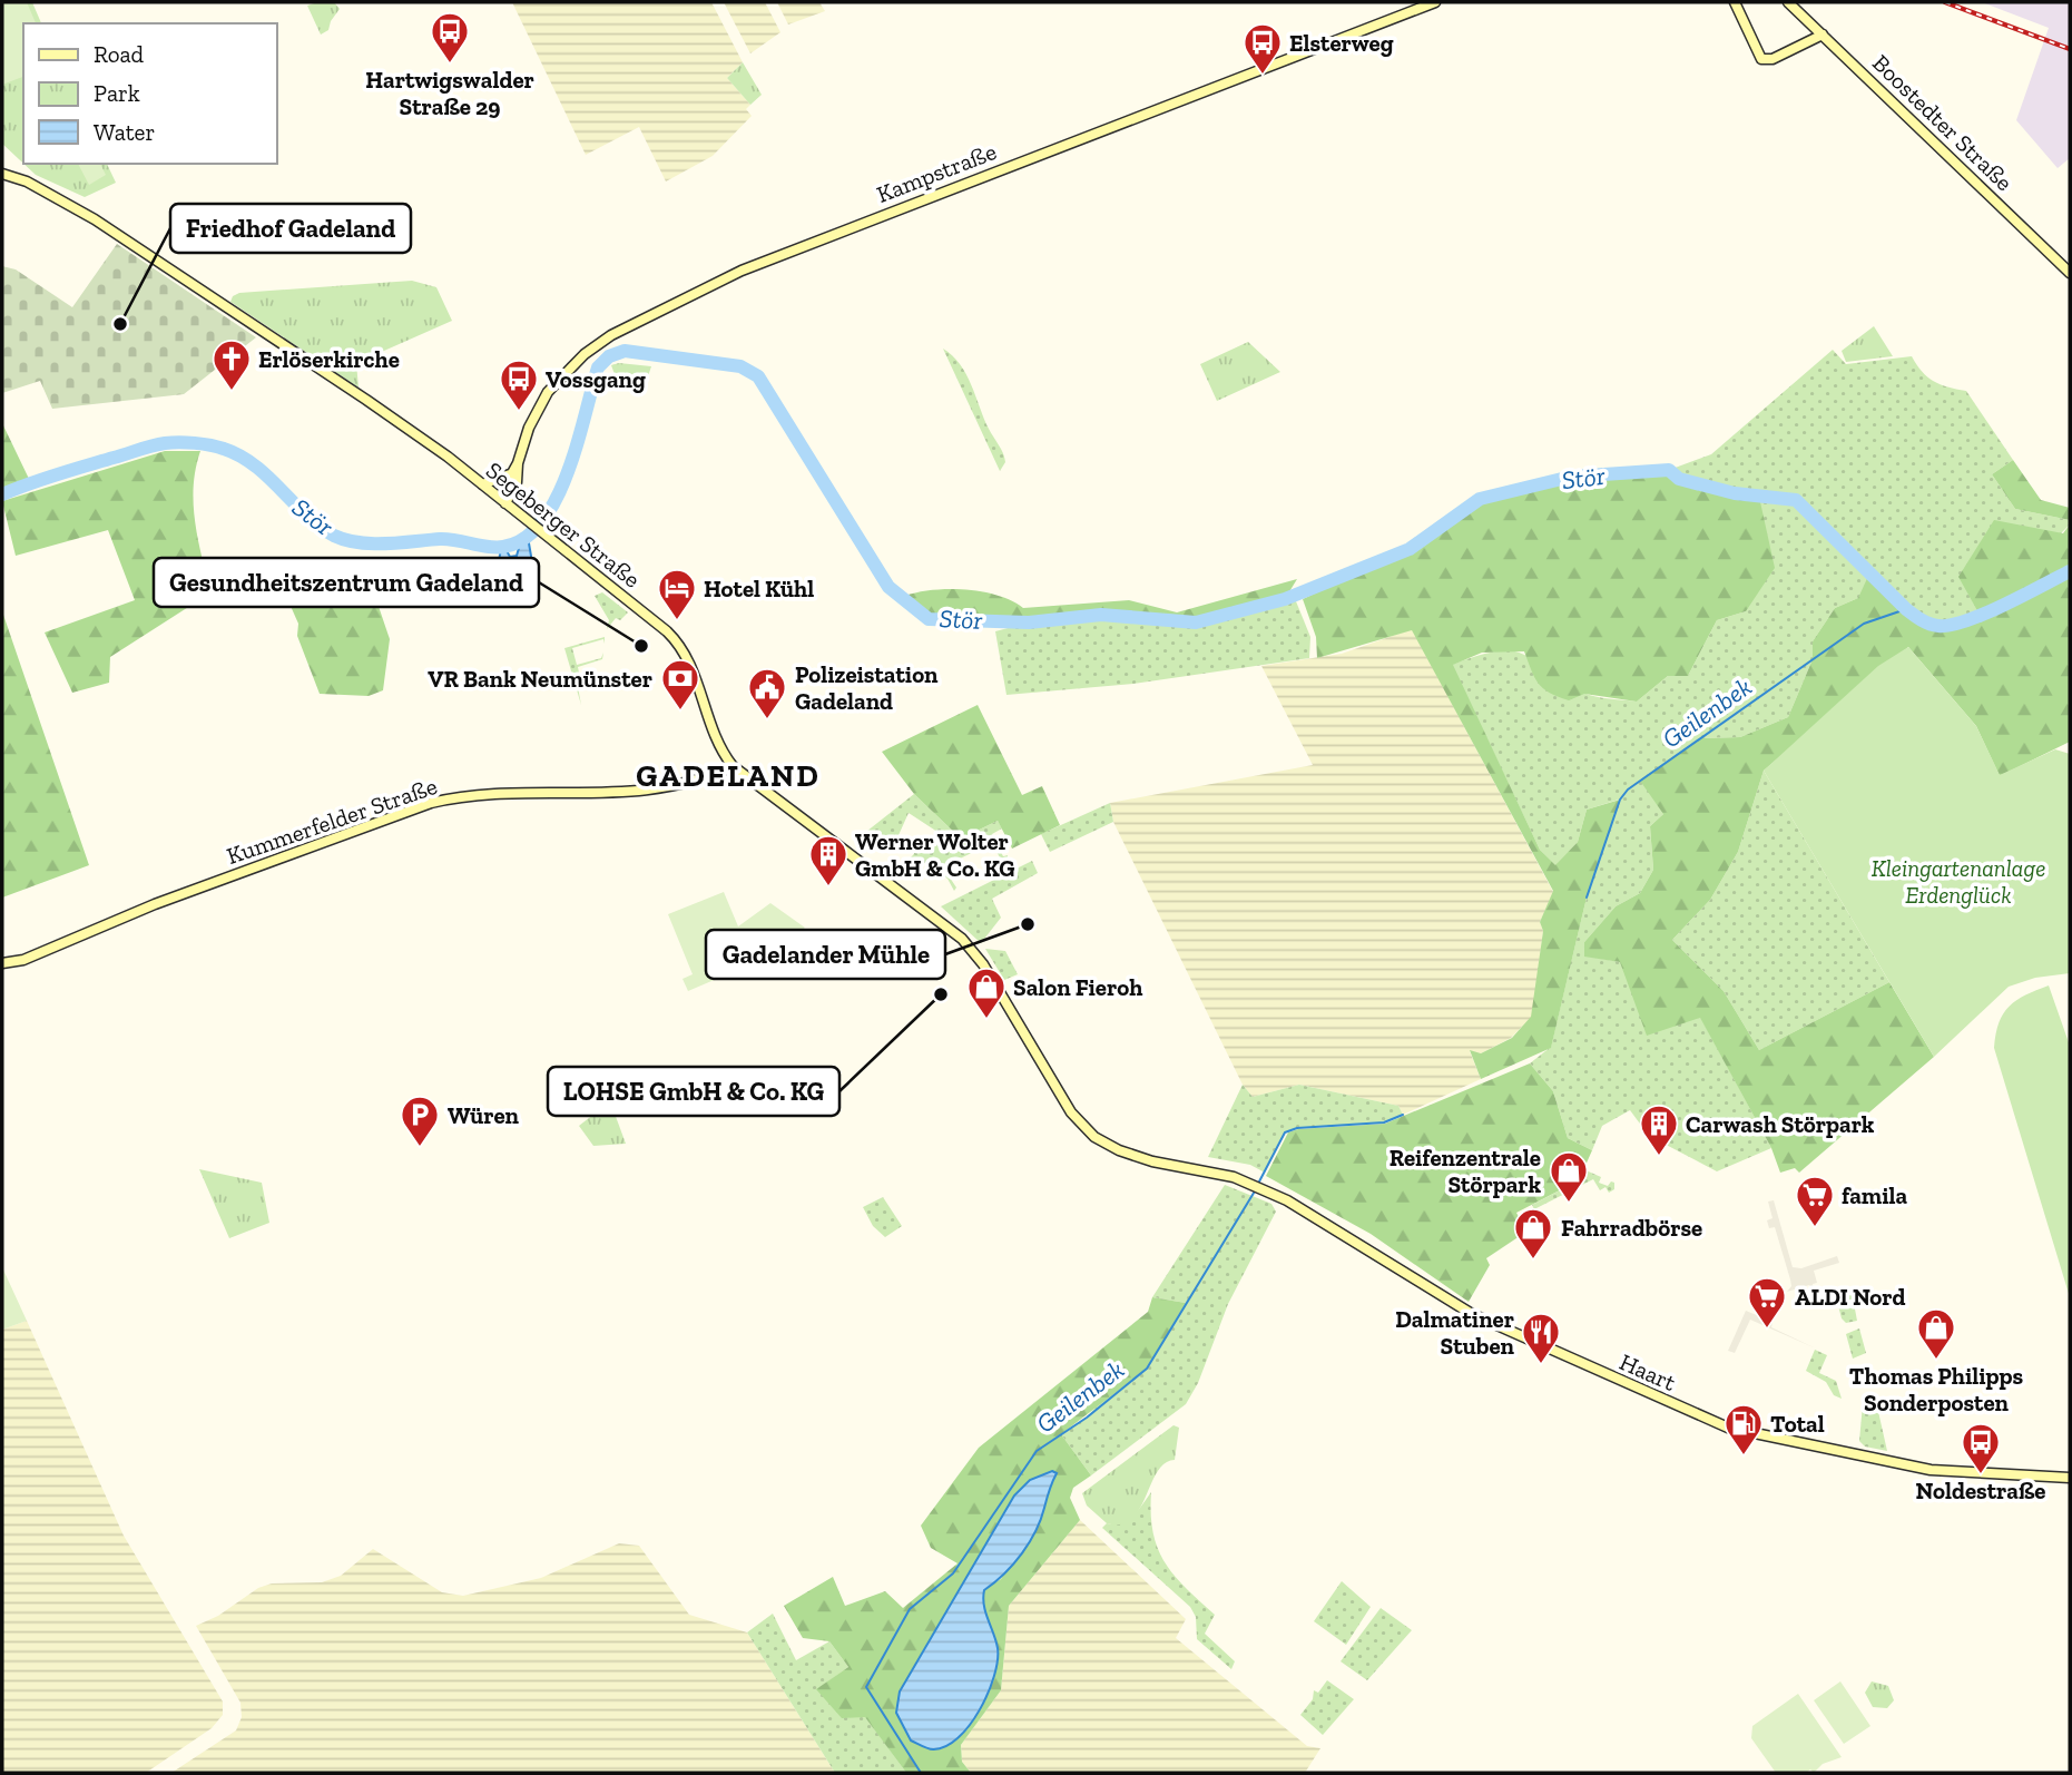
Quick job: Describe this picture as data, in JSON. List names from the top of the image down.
{
  "streets": {
    "main road": [
      "Boostedter Straße",
      "Kampstraße",
      "Segeberger Straße",
      "Kummerfelder Straße",
      "Haart"
    ]
  },
  "crossings": [
    ["Kampstraße", "Segeberger Straße"],
    ["Segeberger Straße", "Kummerfelder Straße"],
    ["Segeberger Straße", "Haart"]
  ],
  "districts": ["GADELAND"],
  "water": ["Stör", "Geilenbek"],
  "parks": ["Kleingartenanlage Erdenglück"],
  "places": {
    "bus stop": [
      "Hartwigswalder Straße 29",
      "Elsterweg",
      "Vossgang",
      "Noldestraße"
    ],
    "other": [
      "Friedhof Gadeland",
      "Gesundheitszentrum Gadeland",
      "Gadelander Mühle",
      "LOHSE GmbH & Co. KG"
    ],
    "church": ["Erlöserkirche"],
    "hotel": ["Hotel Kühl"],
    "bank": ["VR Bank Neumünster"],
    "public building": ["Polizeistation Gadeland"],
    "building": ["Werner Wolter GmbH & Co. KG", "Carwash Störpark"],
    "shop": [
      "Salon Fieroh",
      "Reifenzentrale Störpark",
      "Fahrradbörse",
      "Thomas Philipps Sonderposten"
    ],
    "parking": ["Würen"],
    "supermarket": ["famila", "ALDI Nord"],
    "restaurant": ["Dalmatiner Stuben"],
    "fuel station": ["Total"]
  },
  "legend": ["Road", "Park", "Water"]
}
